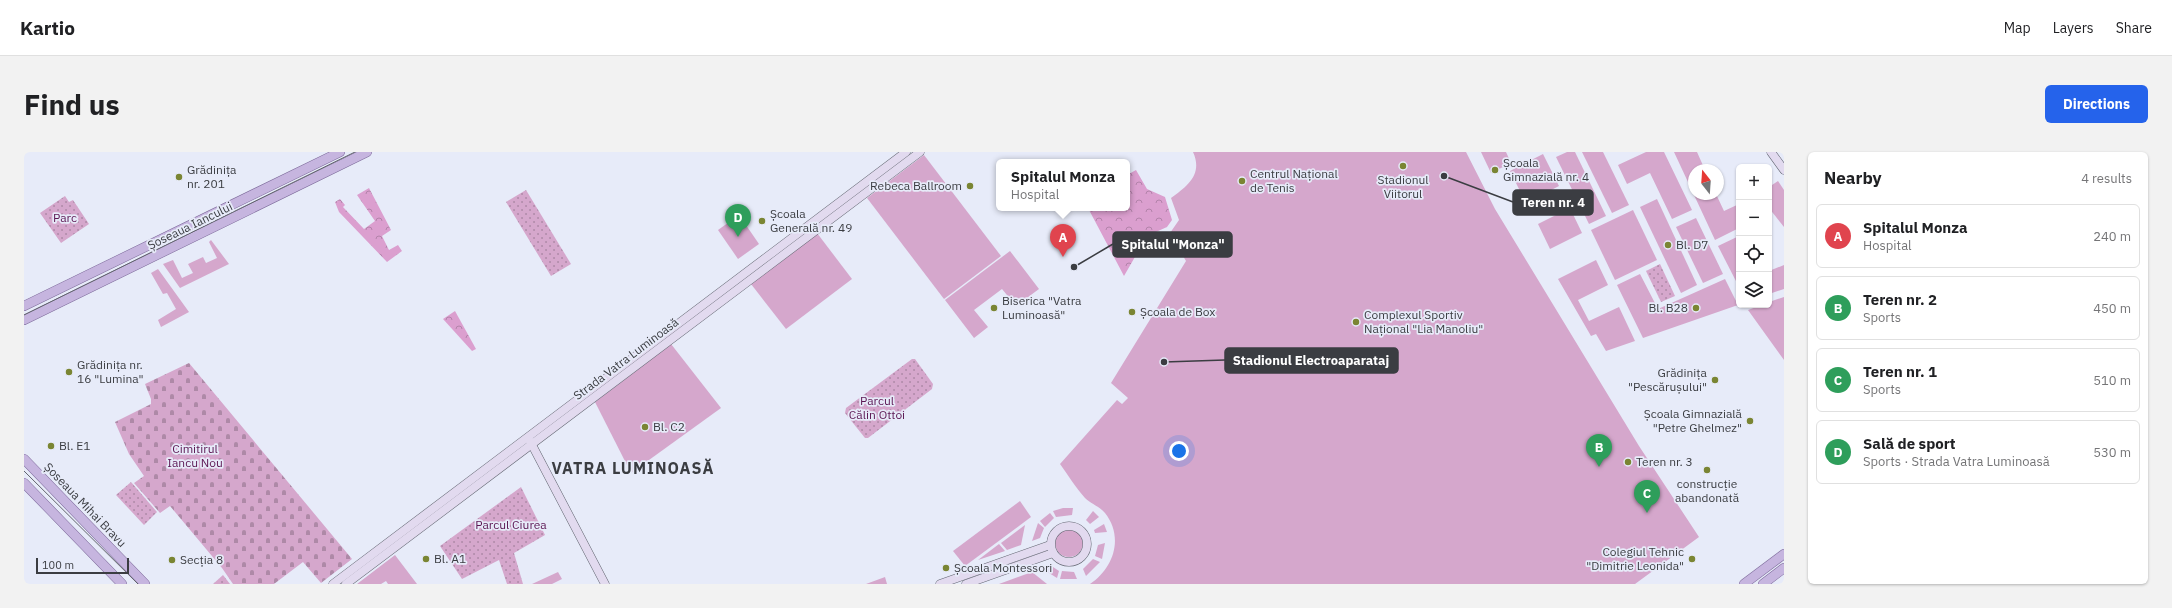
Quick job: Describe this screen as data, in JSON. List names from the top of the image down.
{
  "streets": {
    "main road": ["Șoseaua Iancului", "Șoseaua Mihai Bravu"],
    "street": ["Strada Vatra Luminoasă"]
  },
  "districts": ["VATRA LUMINOASĂ"],
  "parks": [
    "Parc",
    "Parcul Călin Ottoi",
    "Cimitirul Iancu Nou",
    "Parcul Ciurea"
  ],
  "places": [
    "Stadionul Viitorul",
    "Școala Gimnazială nr. 4",
    "Teren nr. 4",
    "Grădinița nr. 201",
    "Centrul Național de Tenis",
    "Rebeca Ballroom",
    "Școala Generală nr. 49",
    "Bl. D7",
    "Spitalul \"Monza\"",
    "Biserica \"Vatra Luminoasă\"",
    "Bl. B28",
    "Școala de Box",
    "Complexul Sportiv Național \"Lia Manoliu\"",
    "Stadionul Electroaparataj",
    "Grădinița nr. 16 \"Lumina\"",
    "Grădinița \"Pescărușului\"",
    "Școala Gimnazială \"Petre Ghelmez\"",
    "Bl. C2",
    "Bl. E1",
    "Teren nr. 3",
    "construcție abandonată",
    "Bl. A1",
    "Colegiul Tehnic \"Dimitrie Leonida\"",
    "Secția 8",
    "Școala Montessori"
  ],
  "scale_bar": "100 m",
  "north": "top",
  "page": {
    "header": "Kartio",
    "nav": ["Map", "Layers", "Share"],
    "buttons": "Directions",
    "title": "Find us",
    "heading": ["Nearby", "4 results"],
    "popup": ["Spitalul Monza", "Hospital"],
    "map_buttons": ["+", "−"],
    "pins": [
      "D",
      "A",
      "B",
      "C"
    ],
    "list": [
      {
        "mark": "A",
        "name": "Spitalul Monza",
        "note": "Hospital",
        "value": "240 m"
      },
      {
        "mark": "B",
        "name": "Teren nr. 2",
        "note": "Sports",
        "value": "450 m"
      },
      {
        "mark": "C",
        "name": "Teren nr. 1",
        "note": "Sports",
        "value": "510 m"
      },
      {
        "mark": "D",
        "name": "Sală de sport",
        "note": "Sports · Strada Vatra Luminoasă",
        "value": "530 m"
      }
    ],
    "scale": "100 m"
  }
}
